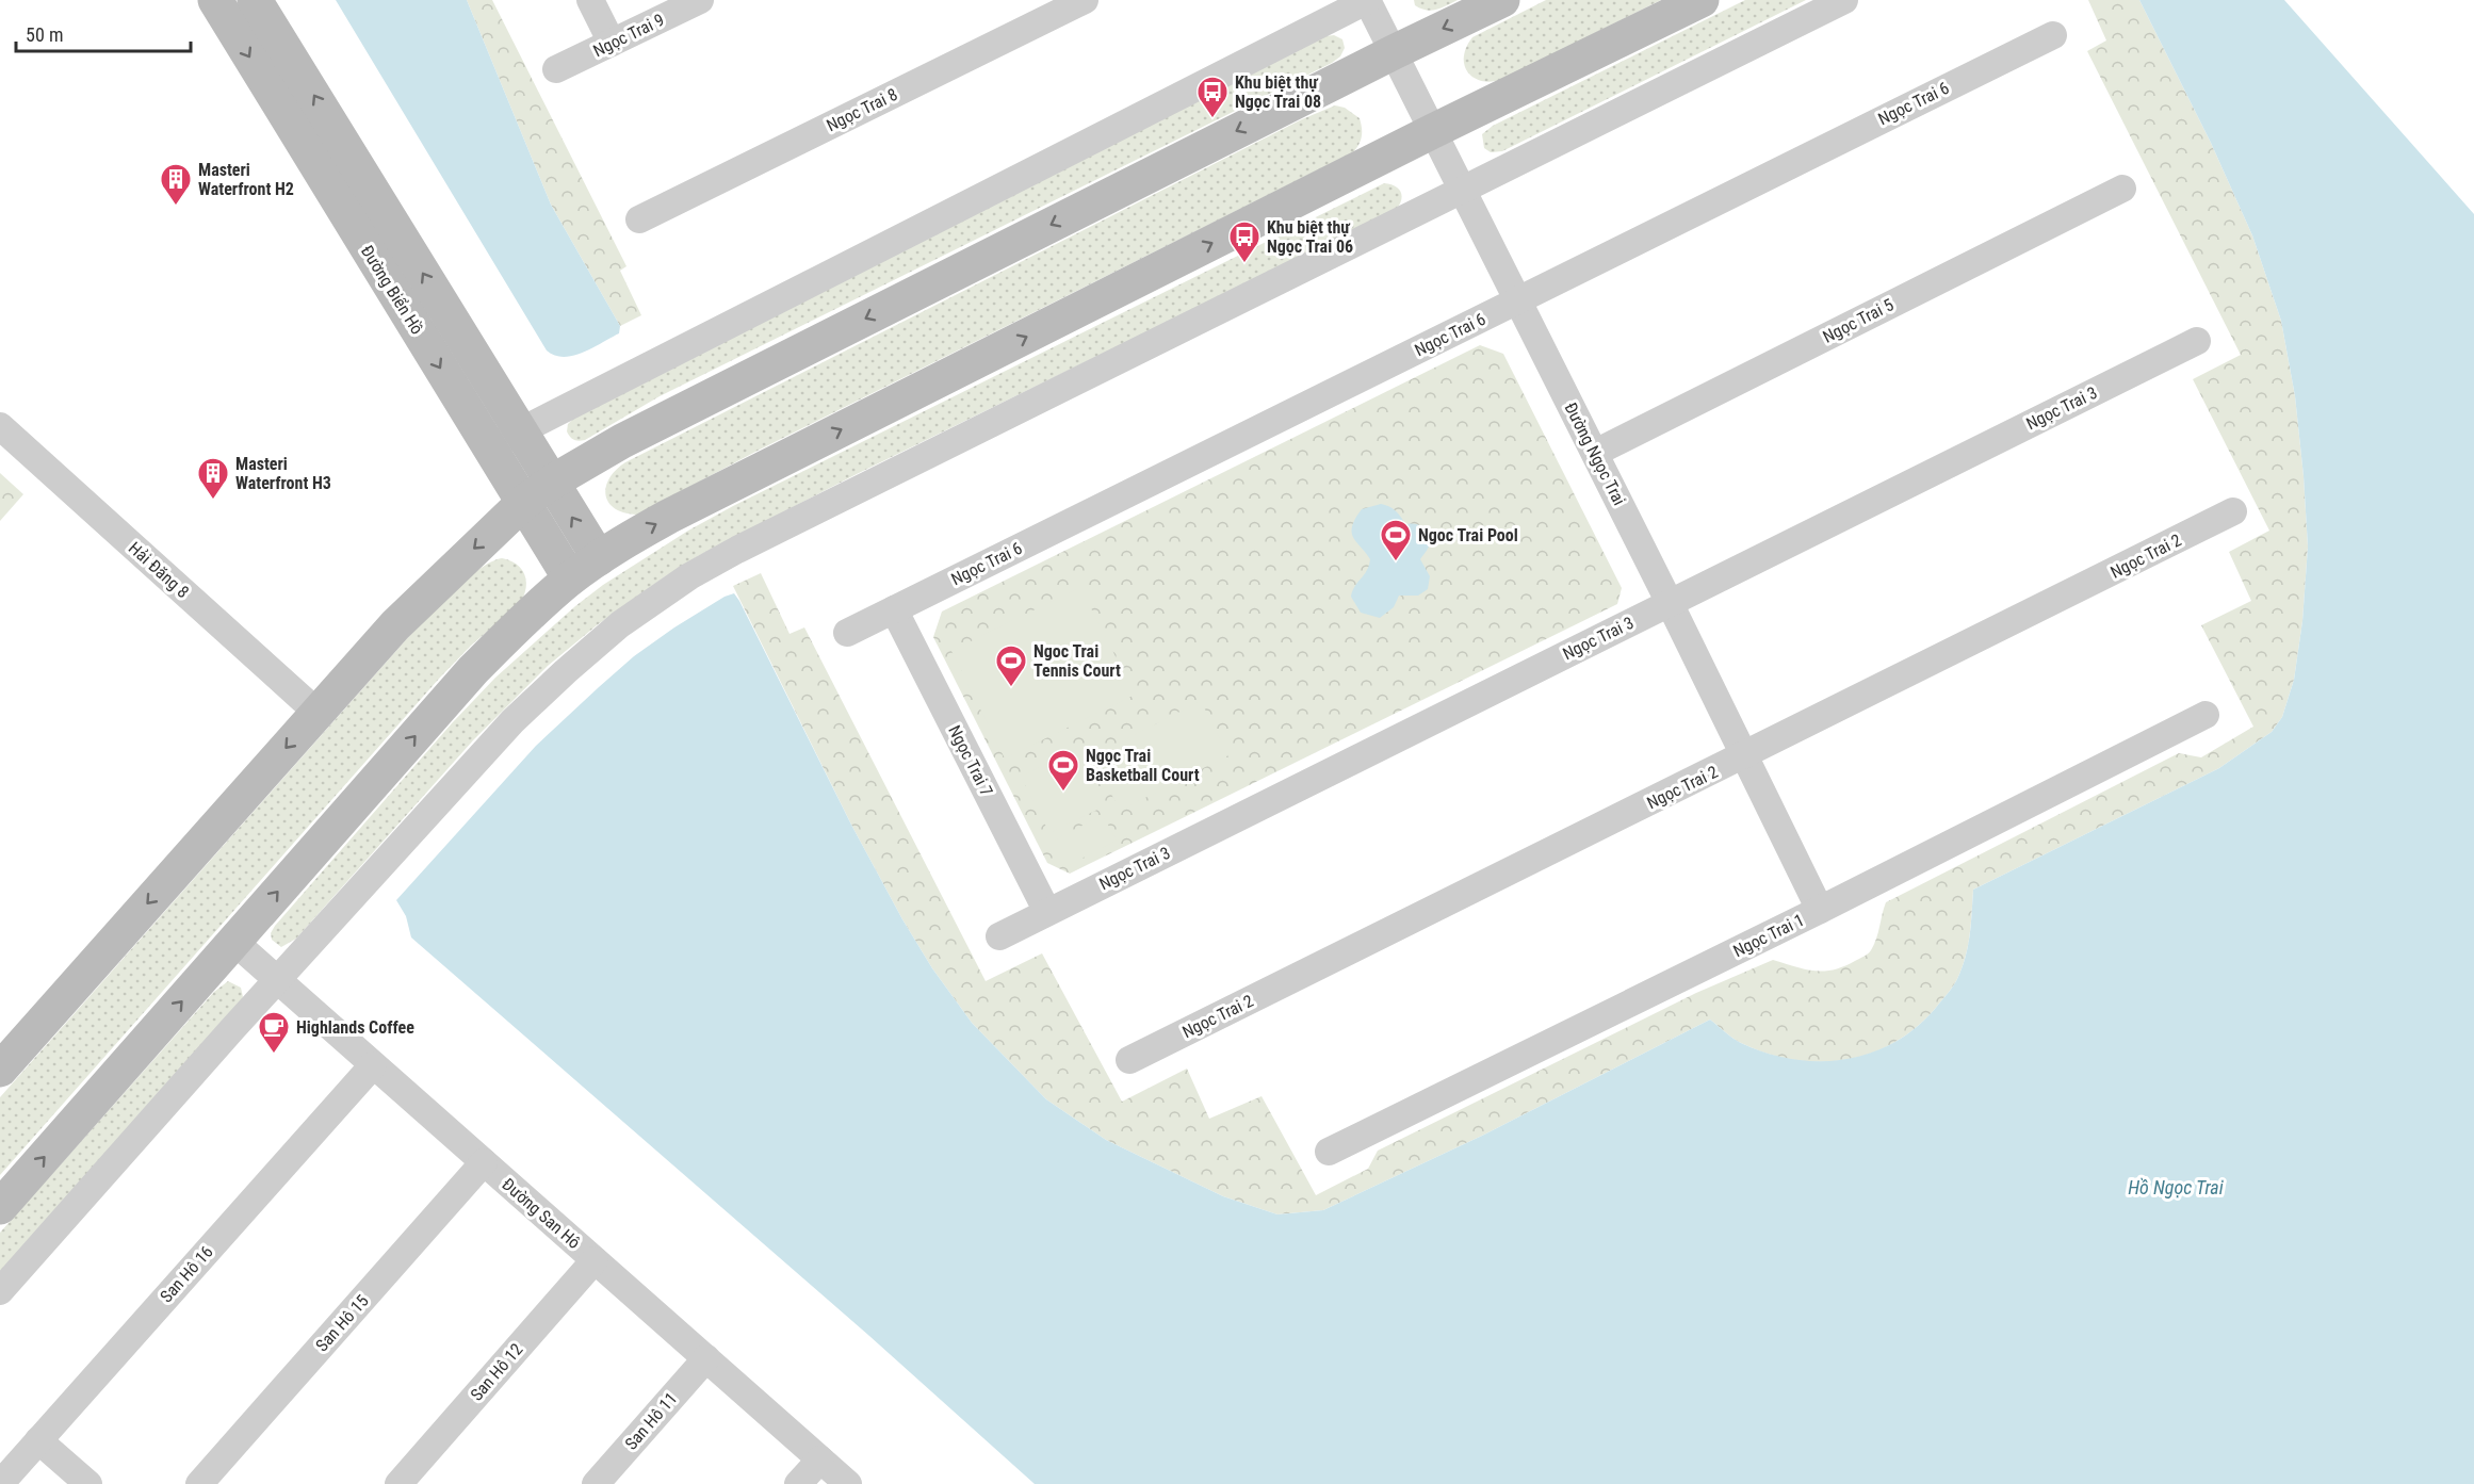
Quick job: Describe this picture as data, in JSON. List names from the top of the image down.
{
  "streets": {
    "main road": ["Đường Biển Hồ"],
    "street": [
      "Ngọc Trai 9",
      "Ngọc Trai 6",
      "Ngọc Trai 8",
      "Ngọc Trai 5",
      "Ngọc Trai 3",
      "Đường Ngọc Trai",
      "Ngọc Trai 2",
      "Hải Đăng 8",
      "Ngọc Trai 7",
      "Ngọc Trai 1",
      "Đường San Hô",
      "San Hô 16",
      "San Hô 15",
      "San Hô 12",
      "San Hô 11"
    ]
  },
  "crossings": [
    ["Ngọc Trai 6", "Đường Ngọc Trai"],
    ["Ngọc Trai 6", "Ngọc Trai 7"],
    ["Ngọc Trai 5", "Đường Ngọc Trai"],
    ["Ngọc Trai 3", "Đường Ngọc Trai"],
    ["Ngọc Trai 3", "Ngọc Trai 7"],
    ["Đường Ngọc Trai", "Ngọc Trai 2"],
    ["Đường Ngọc Trai", "Ngọc Trai 1"],
    ["Đường San Hô", "San Hô 16"],
    ["Đường San Hô", "San Hô 15"],
    ["Đường San Hô", "San Hô 12"],
    ["Đường San Hô", "San Hô 11"]
  ],
  "water": ["Hồ Ngọc Trai"],
  "places": {
    "bus stop": ["Khu biệt thự Ngọc Trai 08", "Khu biệt thự Ngọc Trai 06"],
    "building": ["Masteri Waterfront H2", "Masteri Waterfront H3"],
    "sports": ["Ngoc Trai Pool", "Ngoc Trai Tennis Court", "Ngọc Trai Basketball Court"],
    "cafe": ["Highlands Coffee"]
  },
  "scale_bar": "50 m"
}
